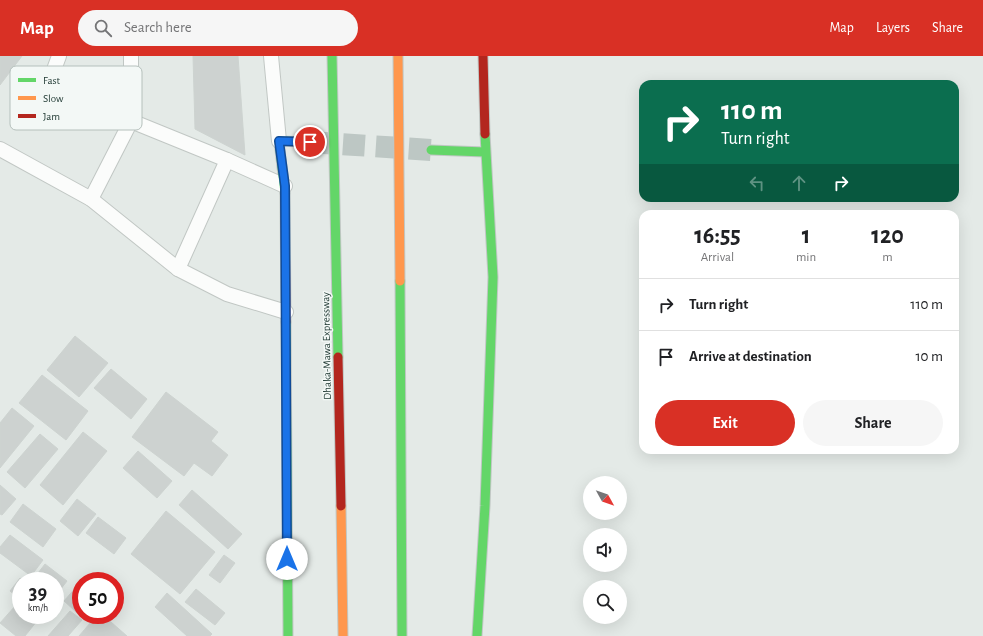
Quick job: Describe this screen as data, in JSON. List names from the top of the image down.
{
  "streets": {
    "main road": ["Dhaka-Mawa Expressway"]
  },
  "legend": ["Fast", "Slow", "Jam"],
  "north": "bottom right",
  "page": {
    "header": "Map",
    "search": "Search here",
    "nav": ["Map", "Layers", "Share"],
    "turn": ["110 m", "Turn right"],
    "eta": [
      "16:55",
      "Arrival",
      "1",
      "min",
      "120",
      "m"
    ],
    "list": [
      {
        "name": "Turn right",
        "value": "110 m"
      },
      {
        "name": "Arrive at destination",
        "value": "10 m"
      }
    ],
    "buttons": ["Exit", "Share"],
    "speed": "39 km/h",
    "limit": "50"
  }
}
